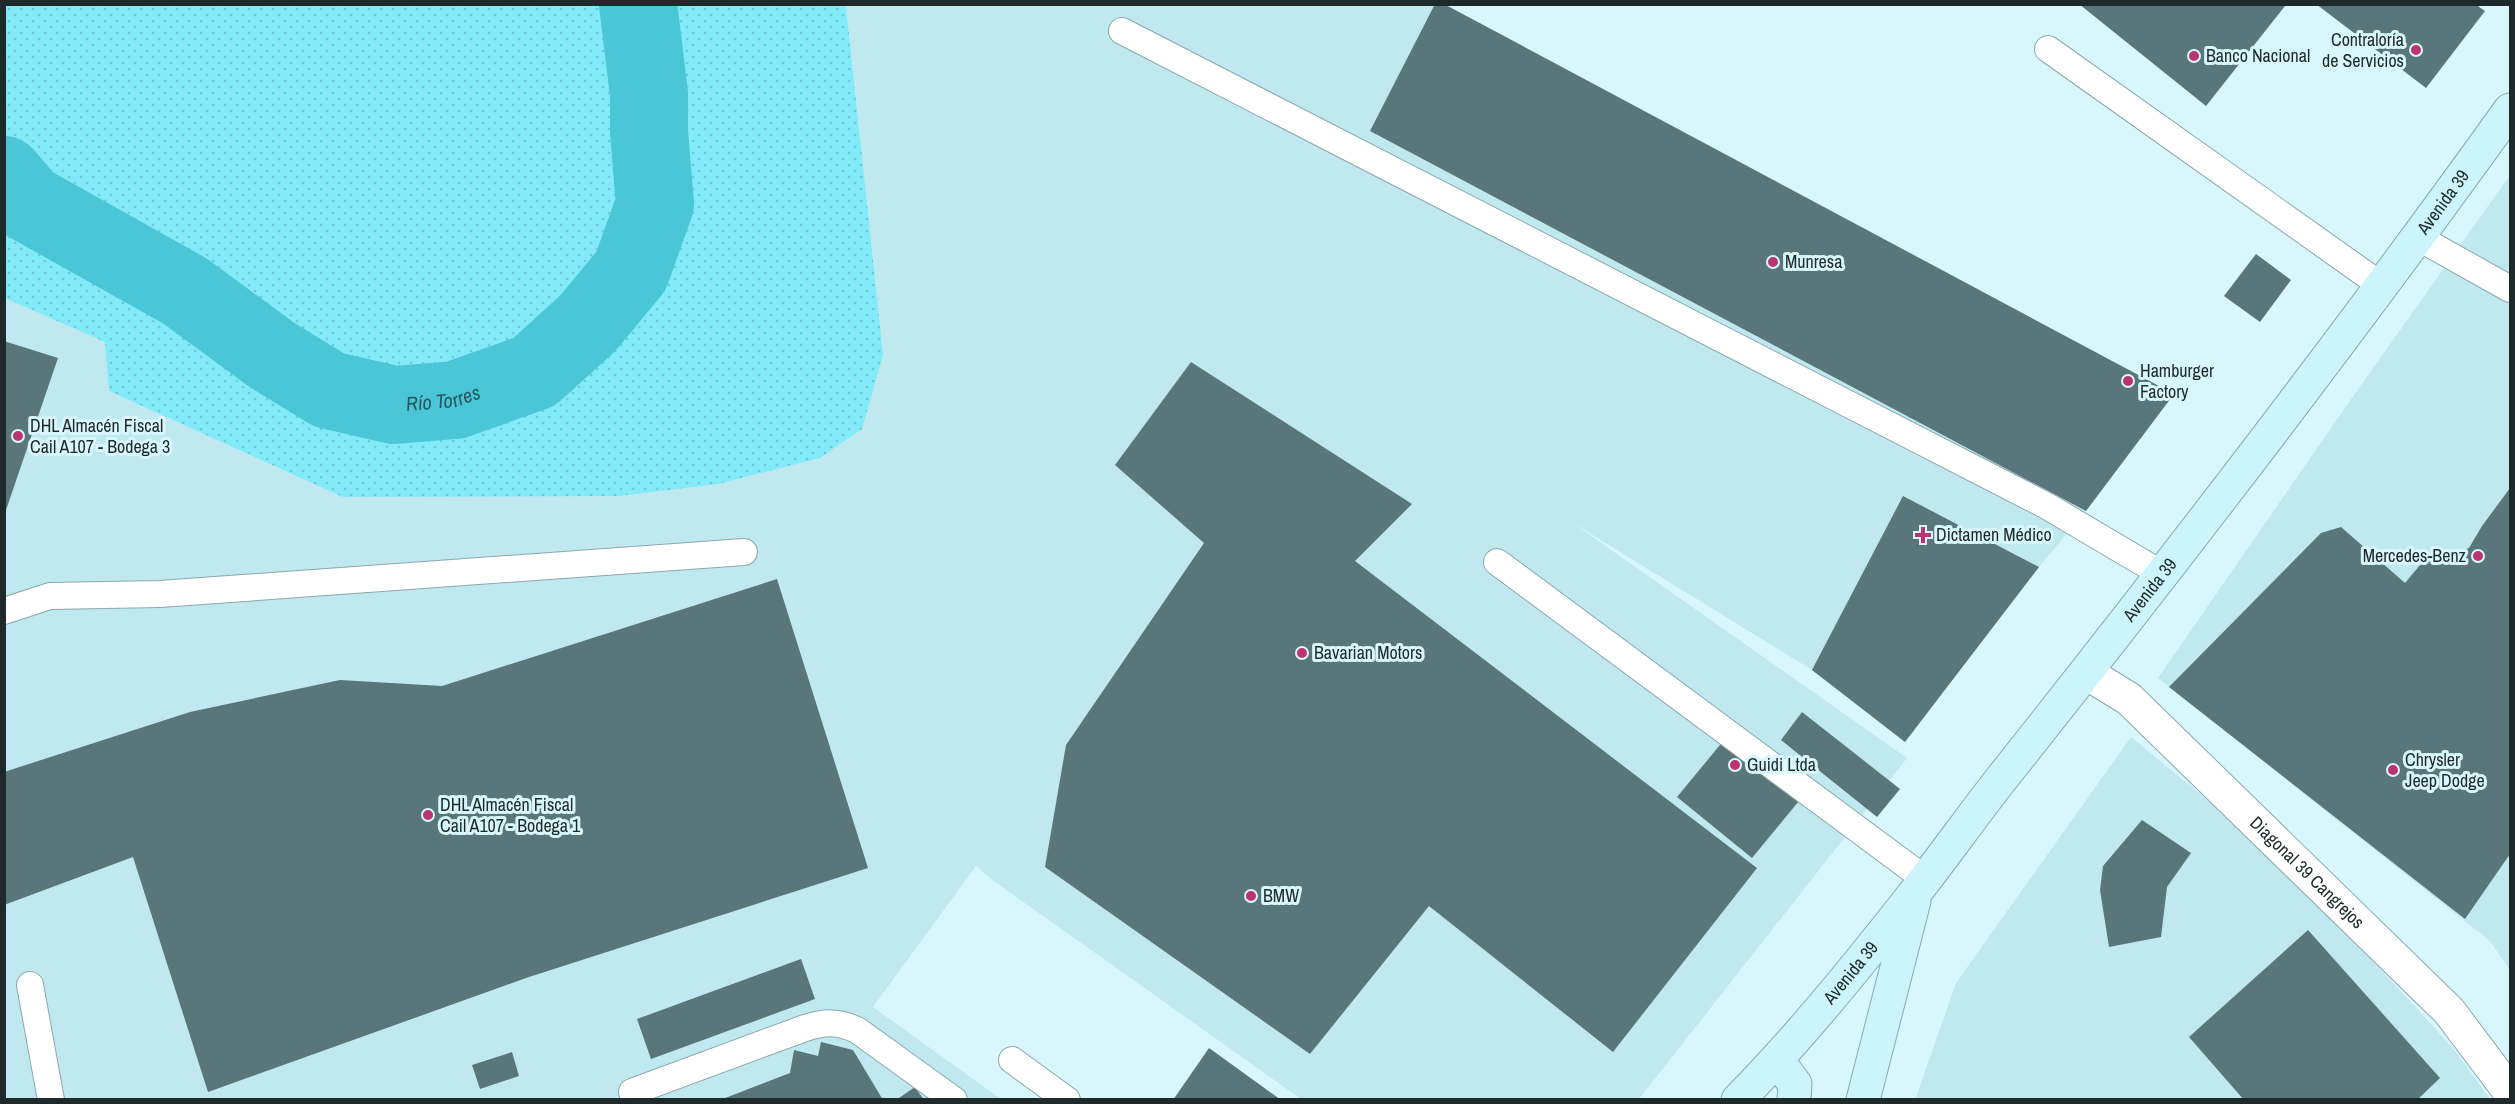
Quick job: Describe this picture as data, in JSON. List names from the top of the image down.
{
  "streets": {
    "main road": ["Avenida 39"],
    "street": ["Diagonal 39 Cangrejos"]
  },
  "crossings": [
    ["Avenida 39", "Diagonal 39 Cangrejos"]
  ],
  "water": ["Río Torres"],
  "places": {
    "other": [
      "Contraloría de Servicios",
      "Banco Nacional",
      "Munresa",
      "Hamburger Factory",
      "DHL Almacén Fiscal Cail A107 - Bodega 3",
      "Mercedes-Benz",
      "Bavarian Motors",
      "Guidi Ltda",
      "Chrysler Jeep Dodge",
      "DHL Almacén Fiscal Cail A107 - Bodega 1",
      "BMW"
    ],
    "health": ["Dictamen Médico"]
  }
}
